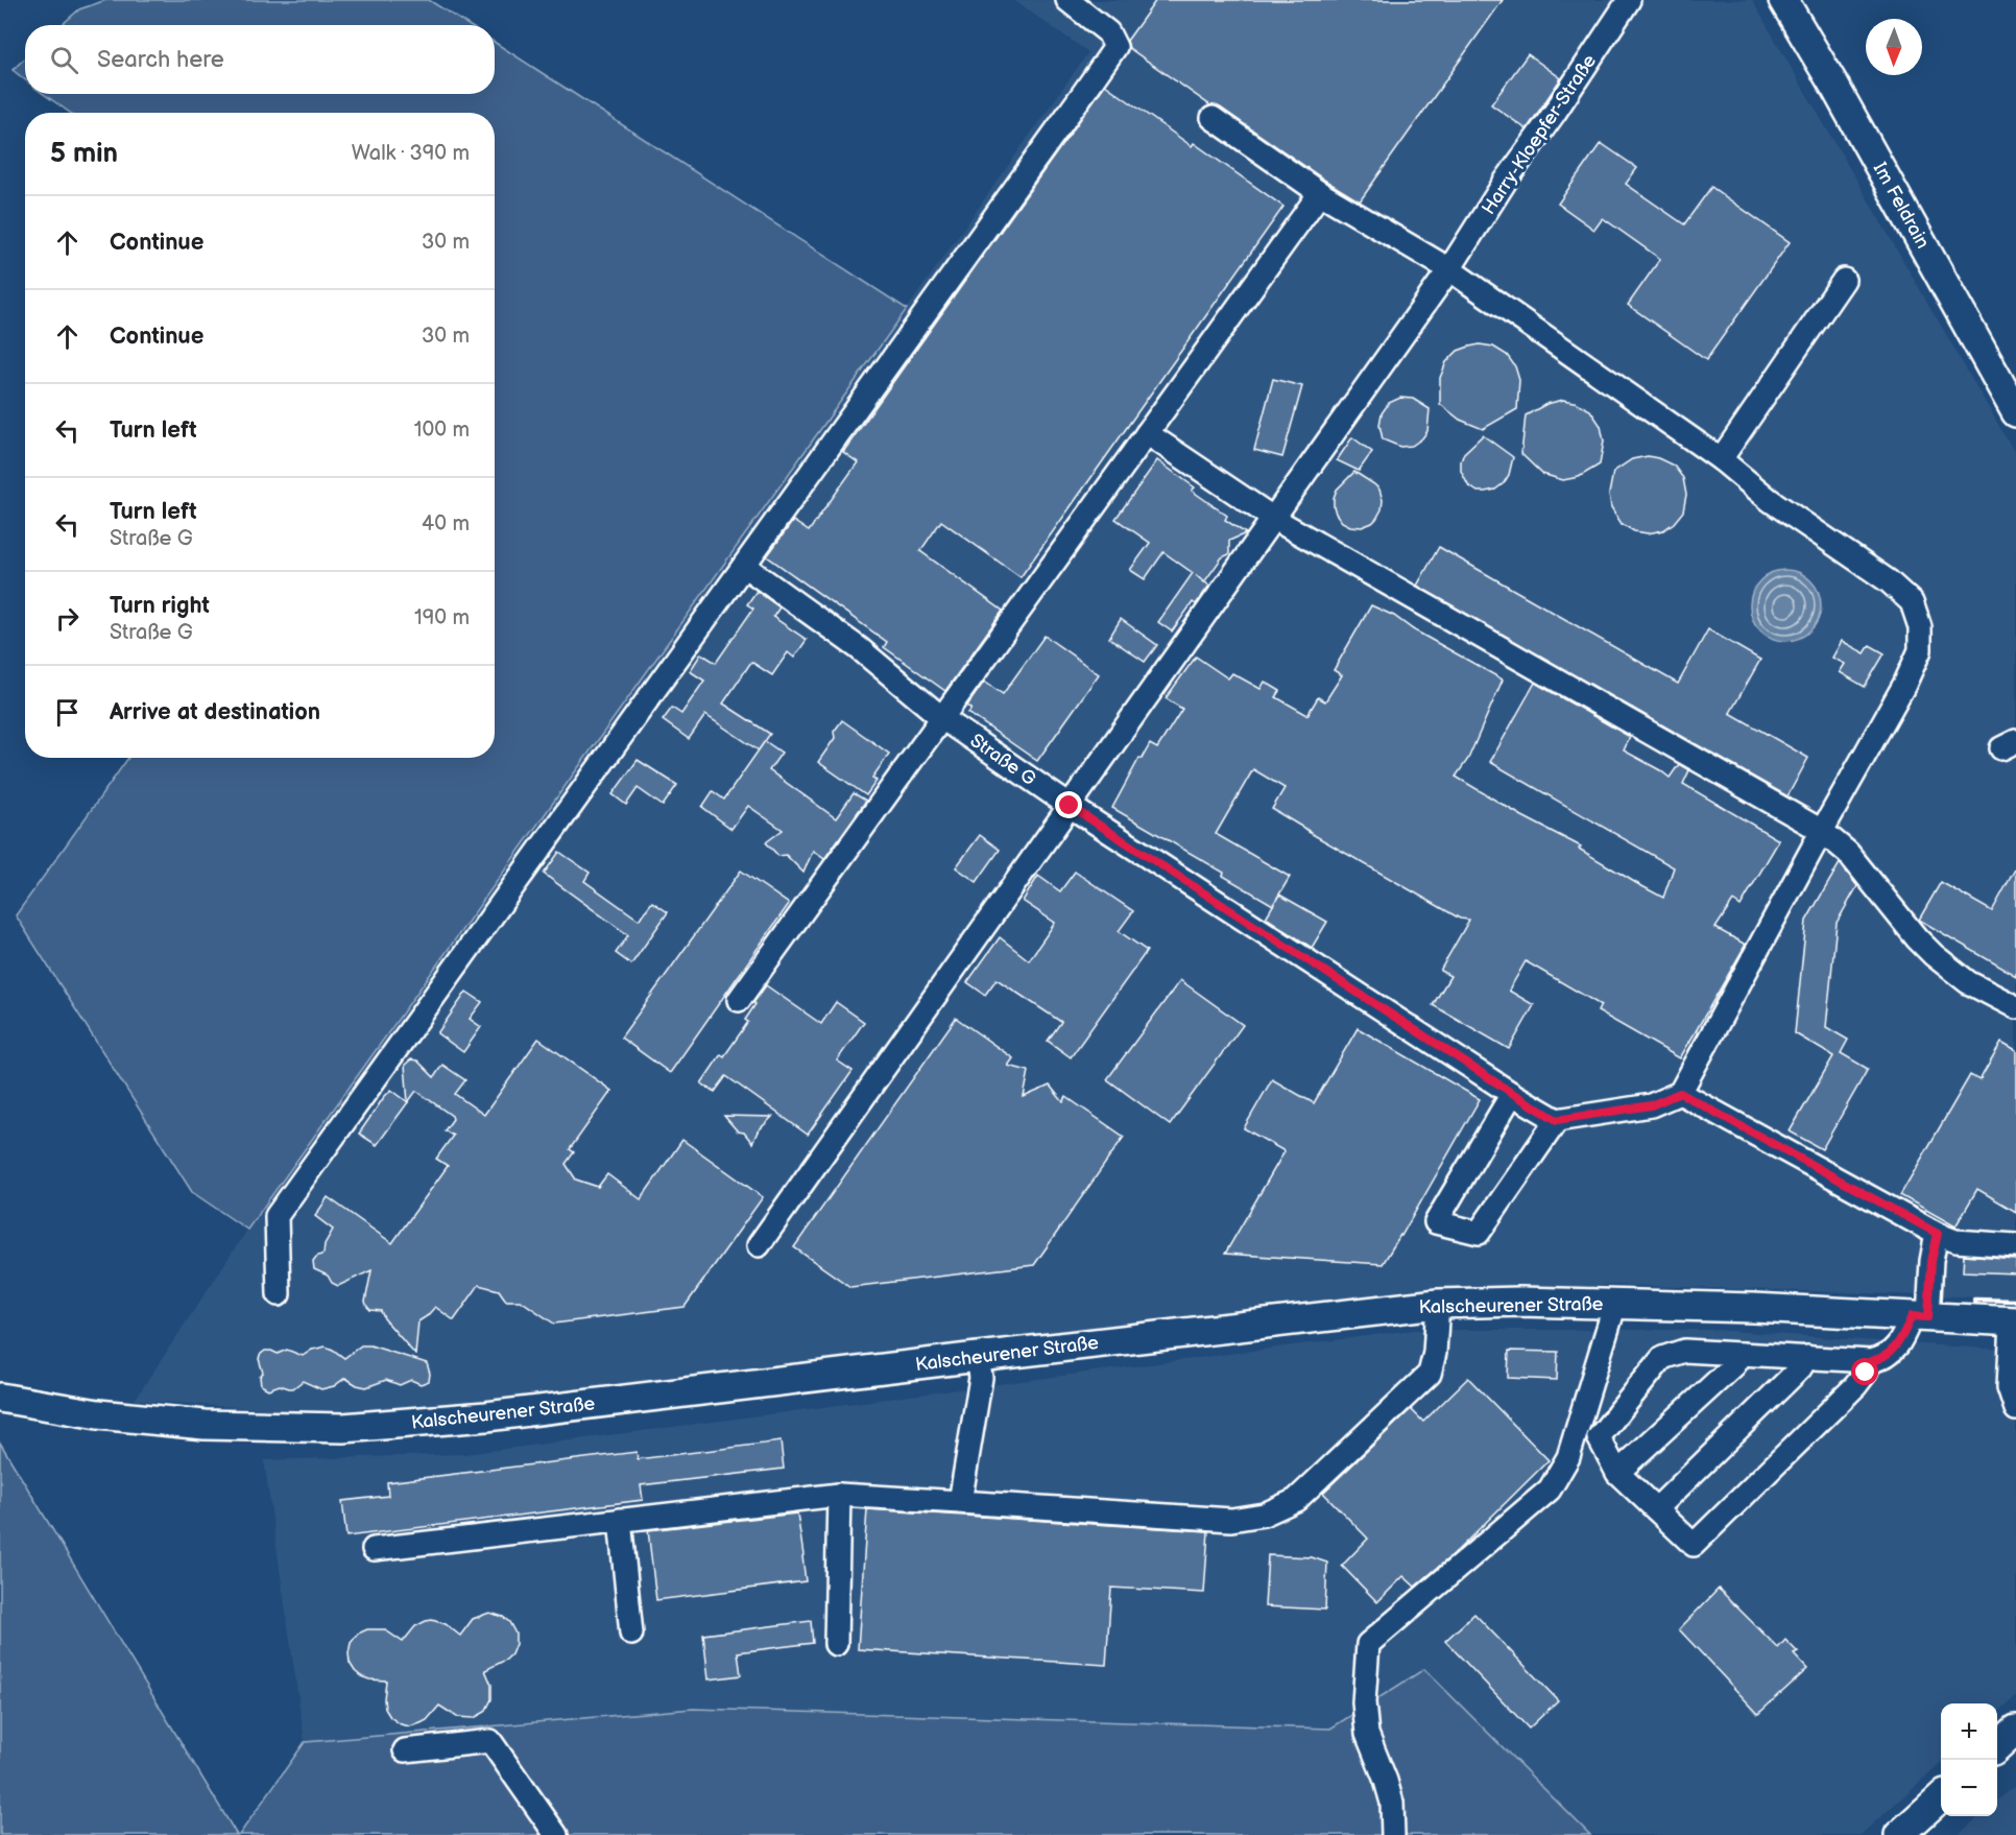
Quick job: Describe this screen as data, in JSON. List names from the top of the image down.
{
  "streets": {
    "main road": ["Im Feldrain", "Kalscheurener Straße"],
    "lane": ["Harry-Kloepfer-Straße", "Straße G"]
  },
  "crossings": [
    ["Harry-Kloepfer-Straße", "Straße G"]
  ],
  "north": "bottom",
  "page": {
    "search": "Search here",
    "heading": ["5 min", "Walk · 390 m"],
    "list": [
      ["Continue", "30 m"],
      ["Continue", "30 m"],
      ["Turn left", "100 m"],
      ["Turn left", "Straße G", "40 m"],
      ["Turn right", "Straße G", "190 m"],
      "Arrive at destination"
    ],
    "map_buttons": ["+", "−"]
  }
}
